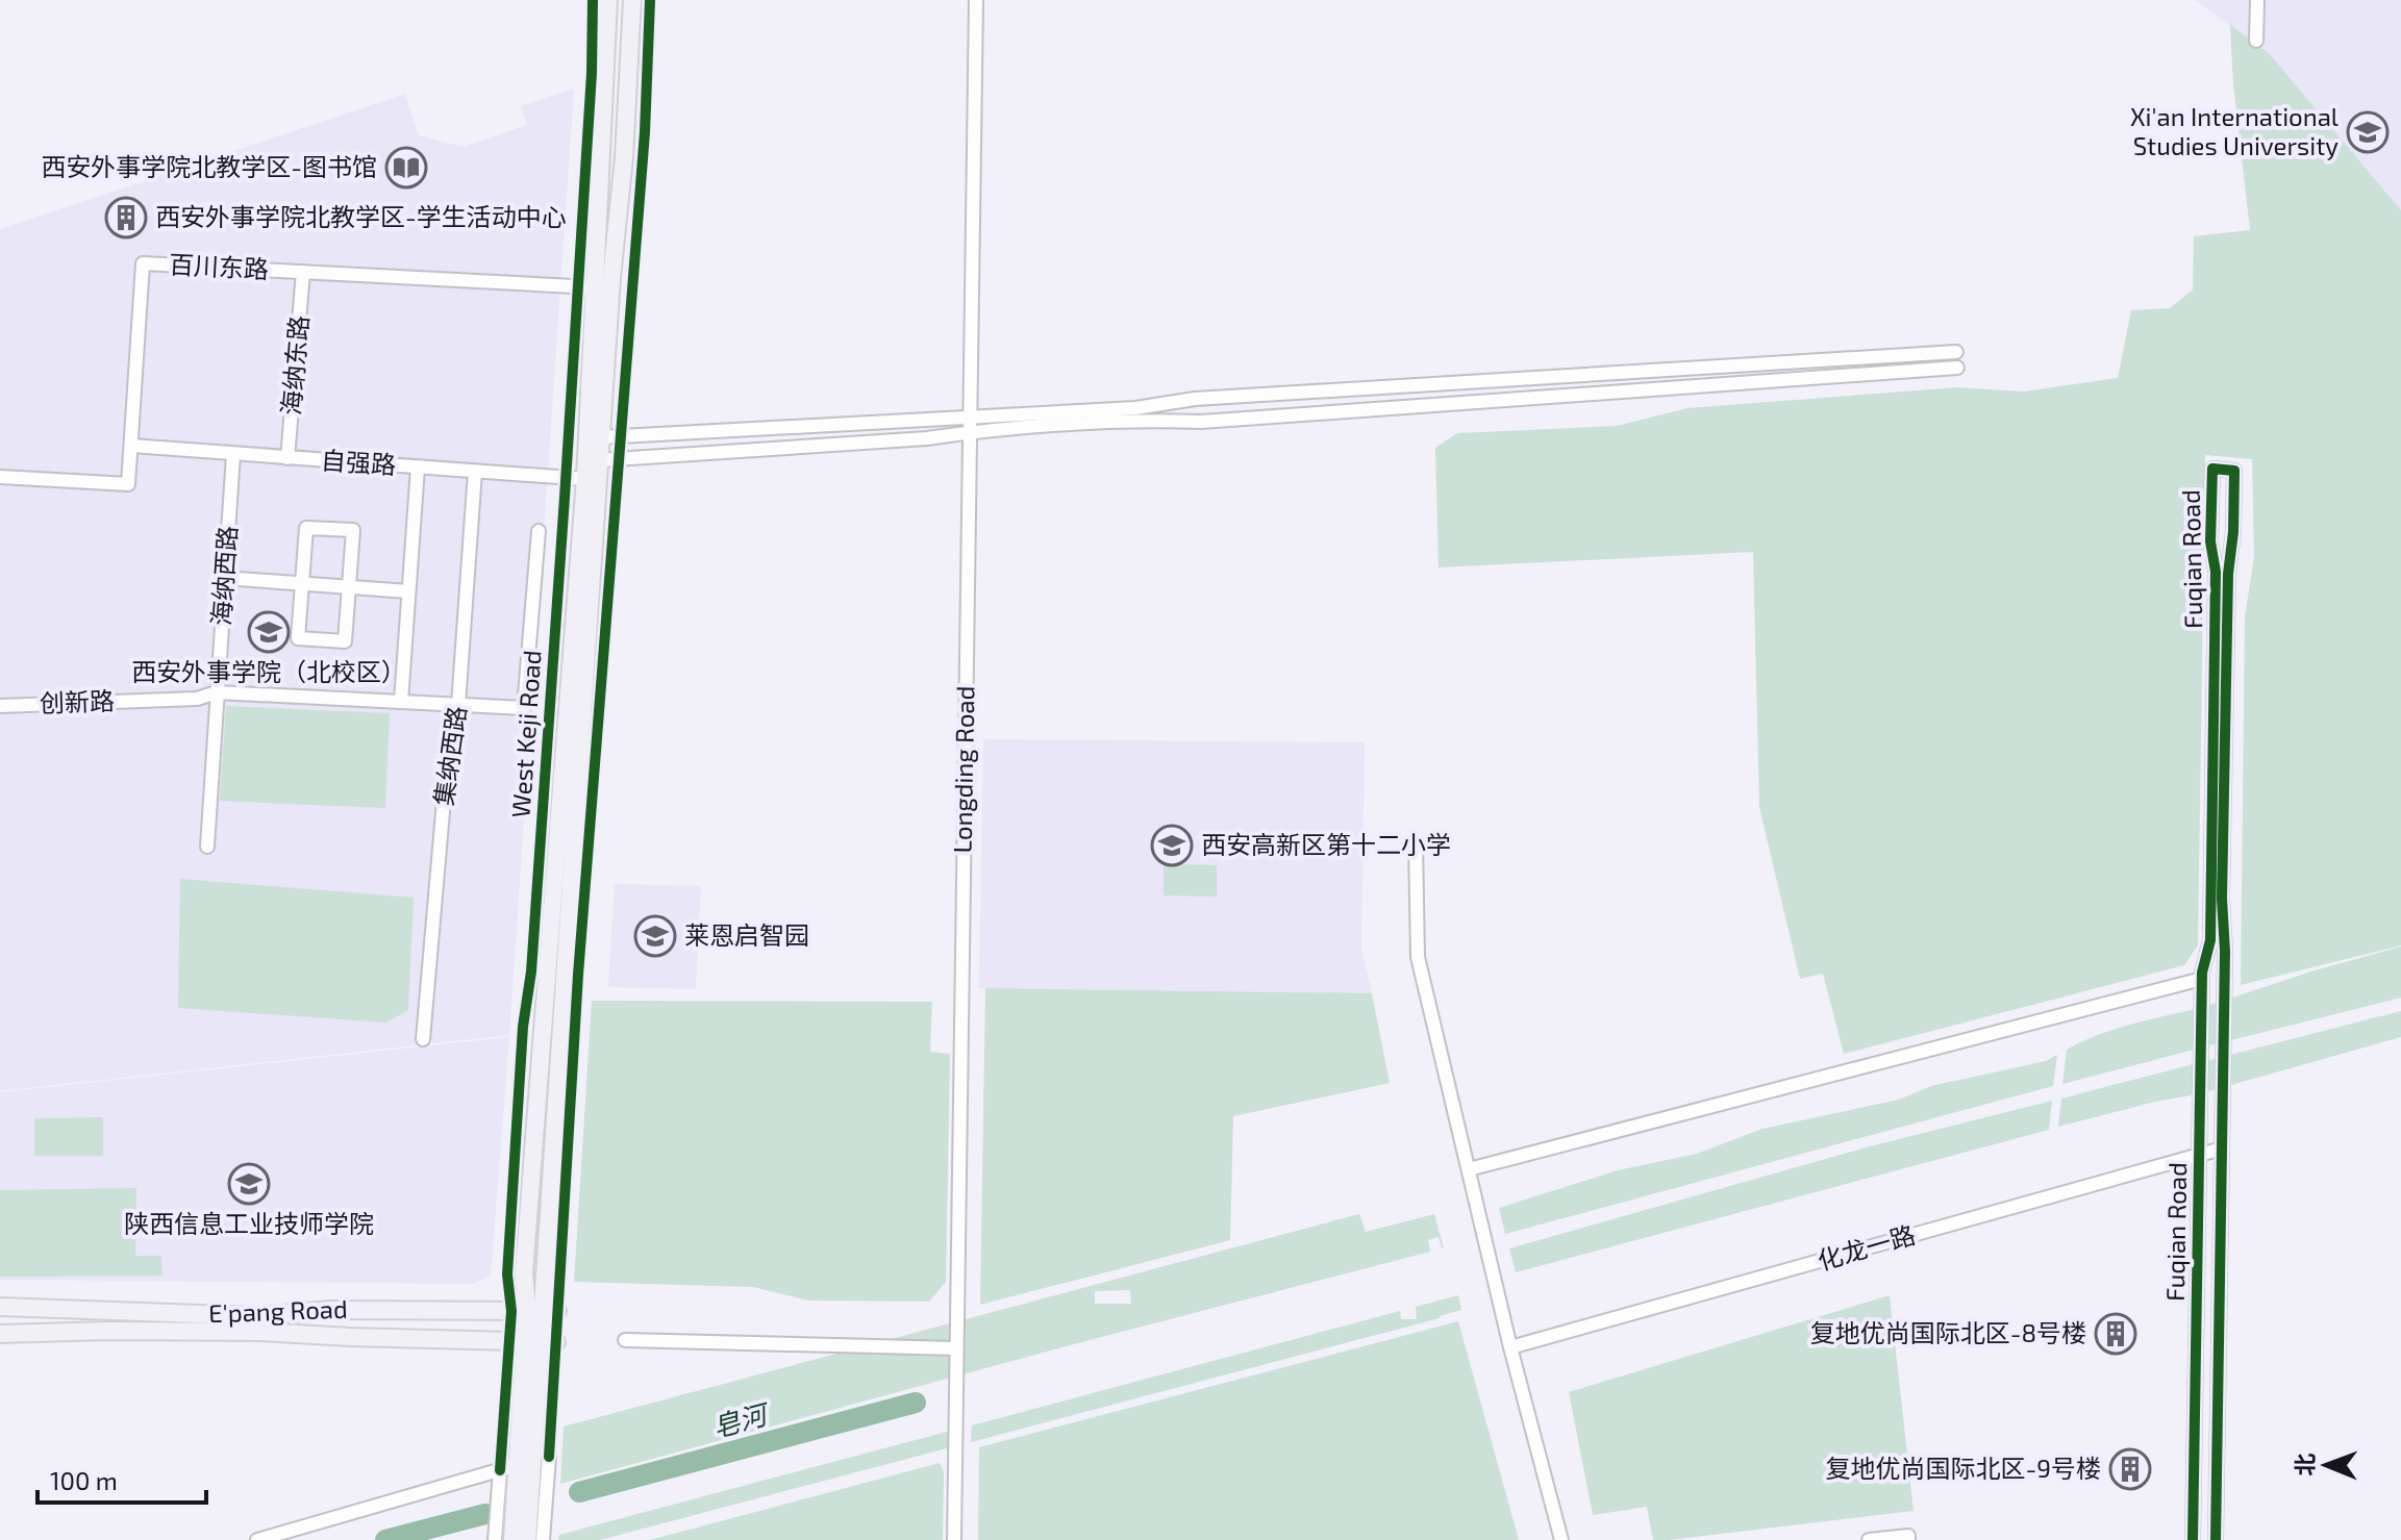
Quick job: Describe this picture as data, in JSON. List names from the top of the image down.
{
  "streets": {
    "main road": ["West Keji Road", "E'pang Road"],
    "street": [
      "百川东路",
      "海纳东路",
      "自强路",
      "Fuqian Road",
      "海纳西路",
      "创新路",
      "集纳西路",
      "Longding Road",
      "化龙一路"
    ]
  },
  "crossings": [
    ["百川东路", "海纳东路"],
    ["百川东路", "自强路"],
    ["百川东路", "West Keji Road"],
    ["海纳东路", "自强路"],
    ["自强路", "海纳西路"],
    ["自强路", "West Keji Road"],
    ["自强路", "集纳西路"],
    ["Fuqian Road", "化龙一路"],
    ["海纳西路", "创新路"],
    ["创新路", "集纳西路"],
    ["West Keji Road", "E'pang Road"]
  ],
  "water": ["皂河"],
  "places": {
    "school or university": [
      "Xi'an International Studies University",
      "西安外事学院（北校区）",
      "西安高新区第十二小学",
      "莱恩启智园",
      "陕西信息工业技师学院"
    ],
    "library": ["西安外事学院北教学区-图书馆"],
    "building": ["西安外事学院北教学区-学生活动中心", "复地优尚国际北区-8号楼", "复地优尚国际北区-9号楼"]
  },
  "scale_bar": "100 m",
  "north": "left"
}
